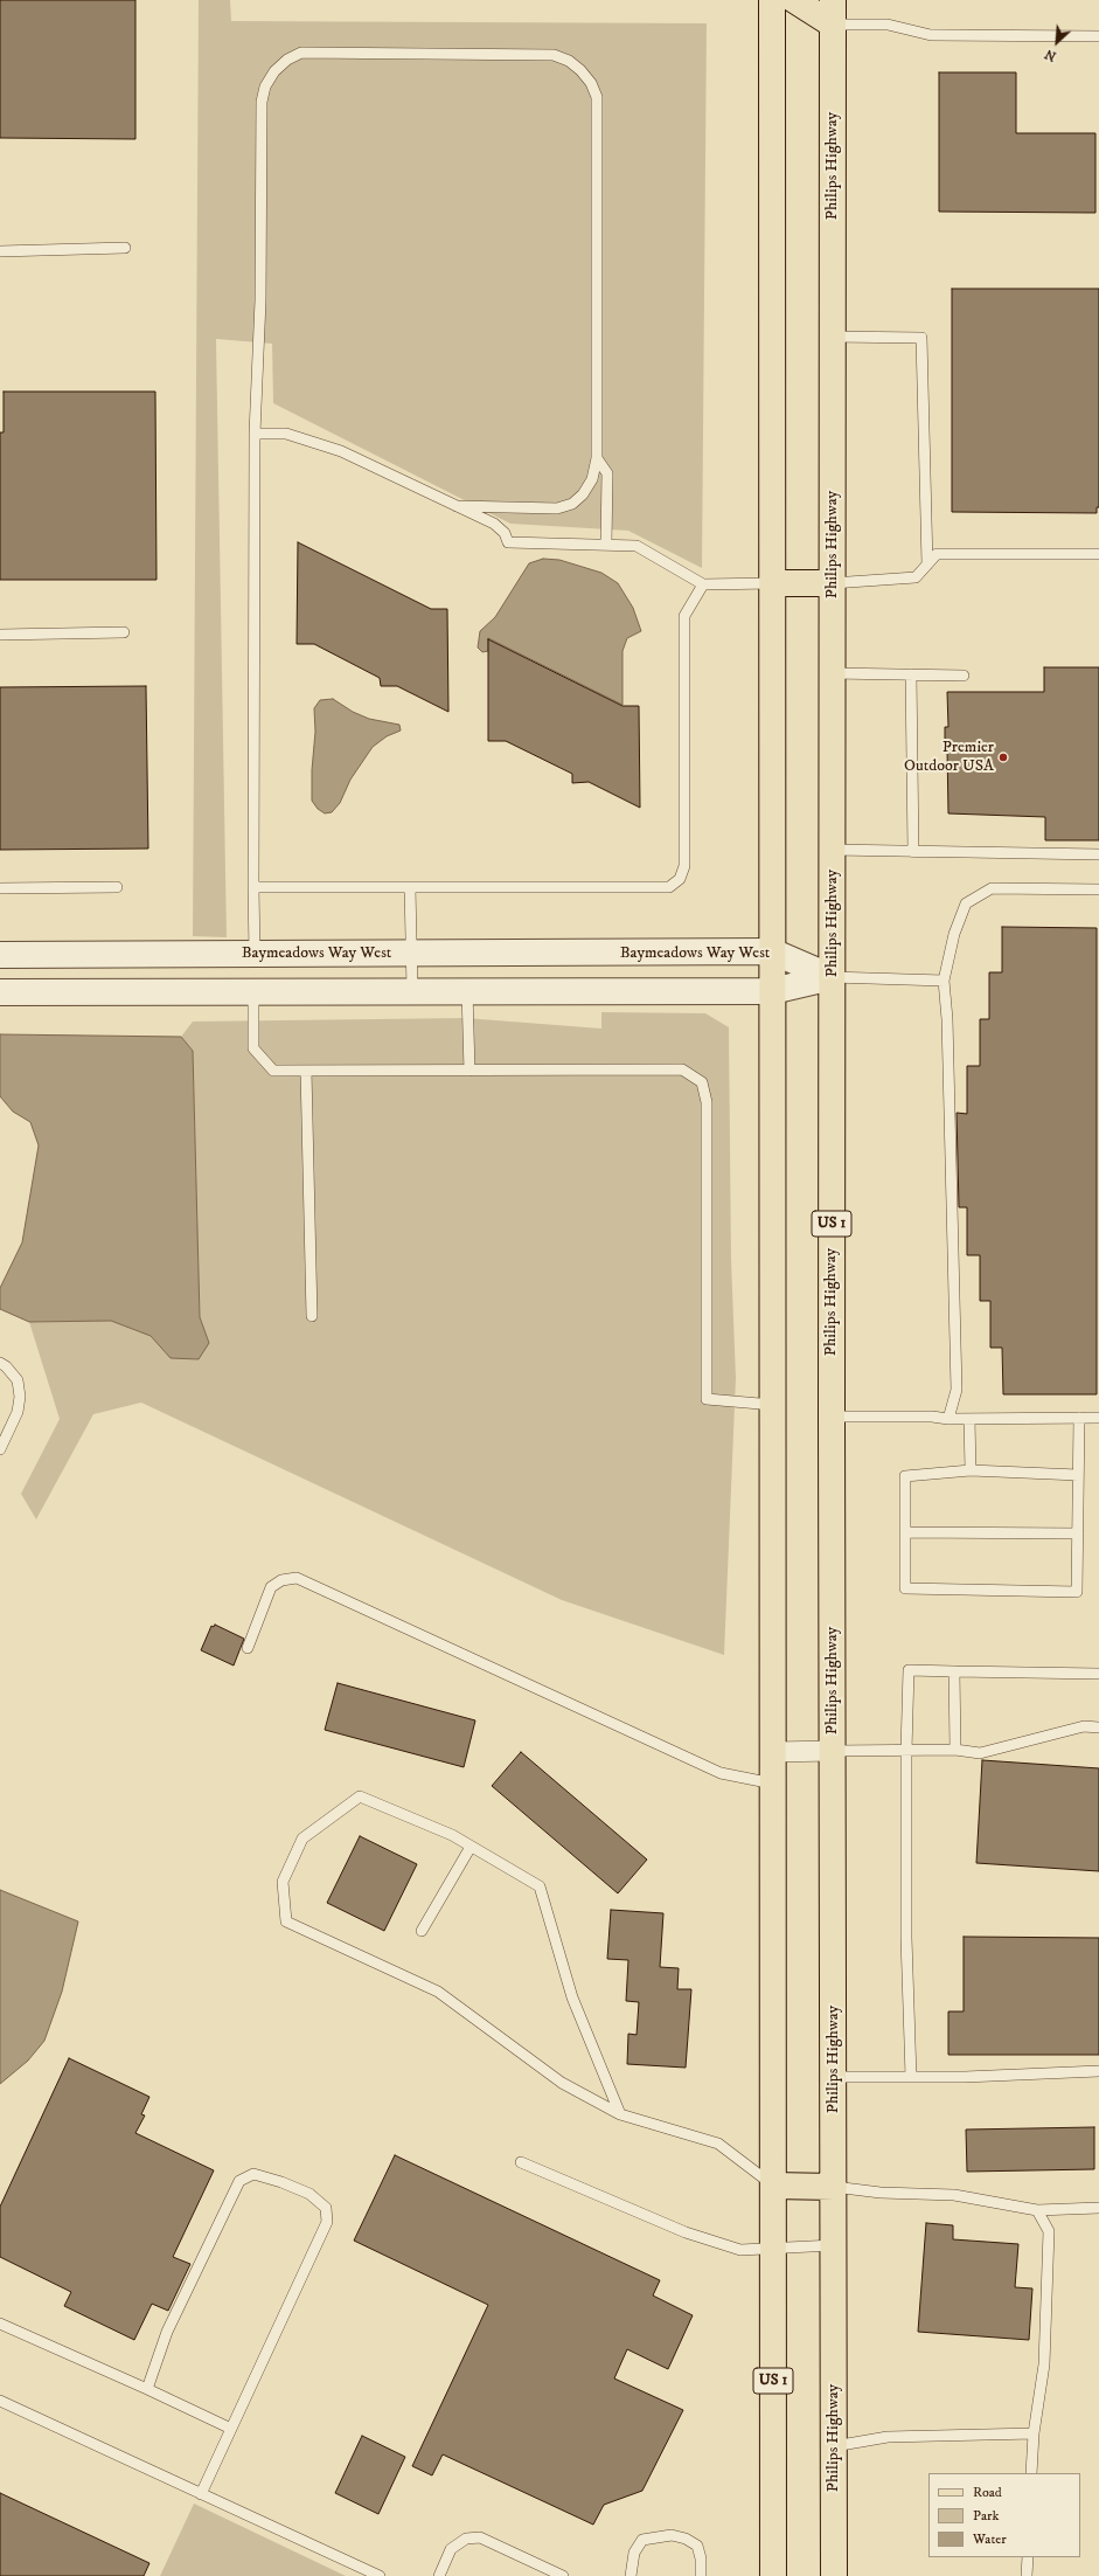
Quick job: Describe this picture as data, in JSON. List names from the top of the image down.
{
  "streets": {
    "main road": ["Philips Highway", "US 1"],
    "street": ["Baymeadows Way West"]
  },
  "crossings": [
    ["Philips Highway", "Baymeadows Way West"],
    ["Baymeadows Way West", "US 1"]
  ],
  "places": ["Premier Outdoor USA"],
  "legend": ["Road", "Park", "Water"],
  "north": "bottom left"
}
